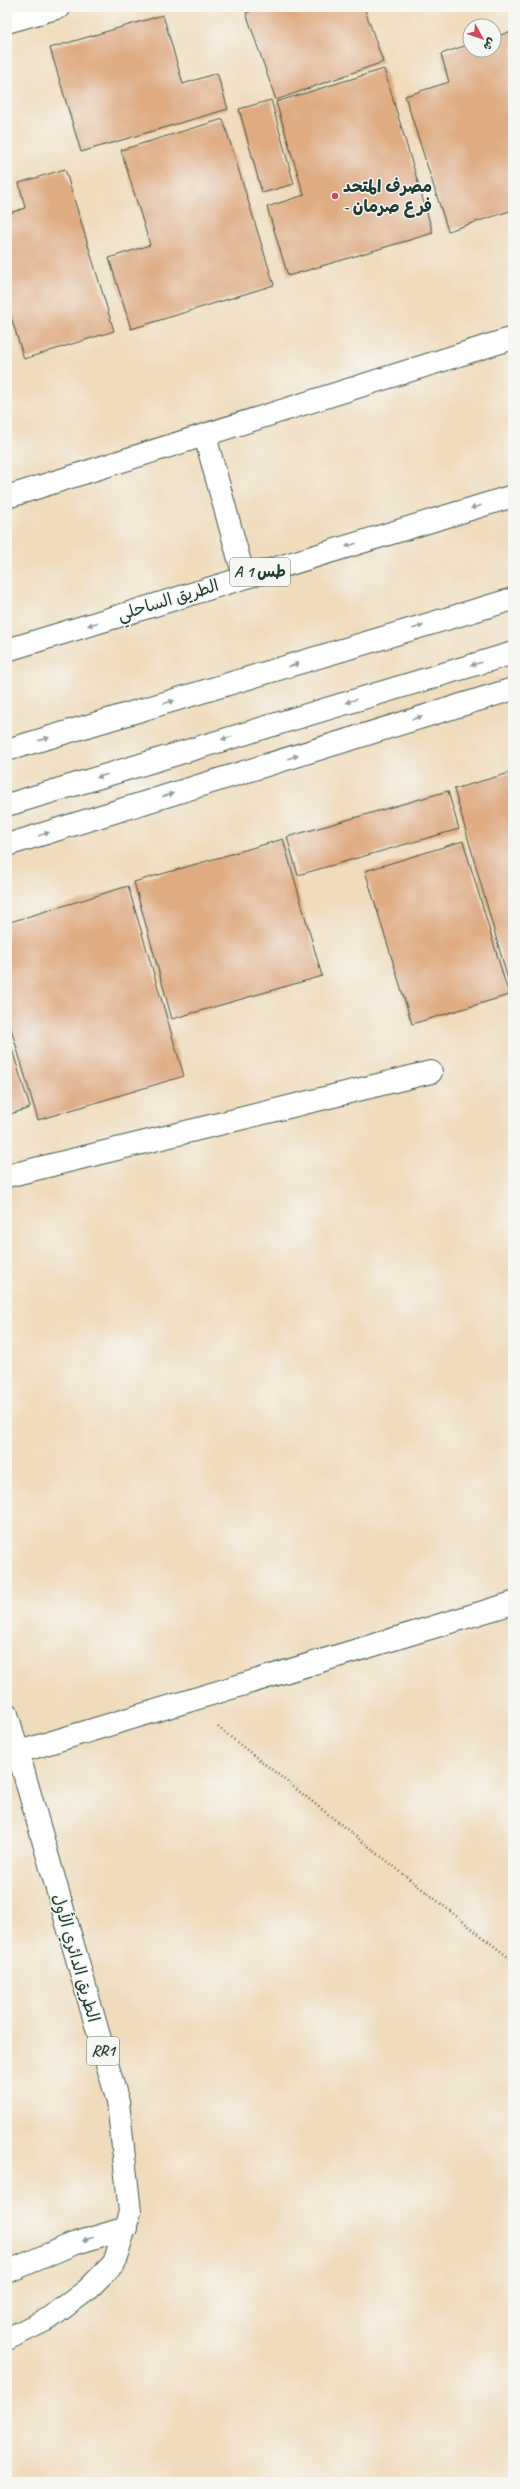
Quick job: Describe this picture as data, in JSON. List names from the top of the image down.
{
  "streets": {
    "main road": [
      "A 1 طس",
      "الطريق الساحلي",
      "الطريق الدائري الأول",
      "RR1"
    ]
  },
  "places": ["مصرف المتحد - فرع صرمان"],
  "north": "bottom right"
}
